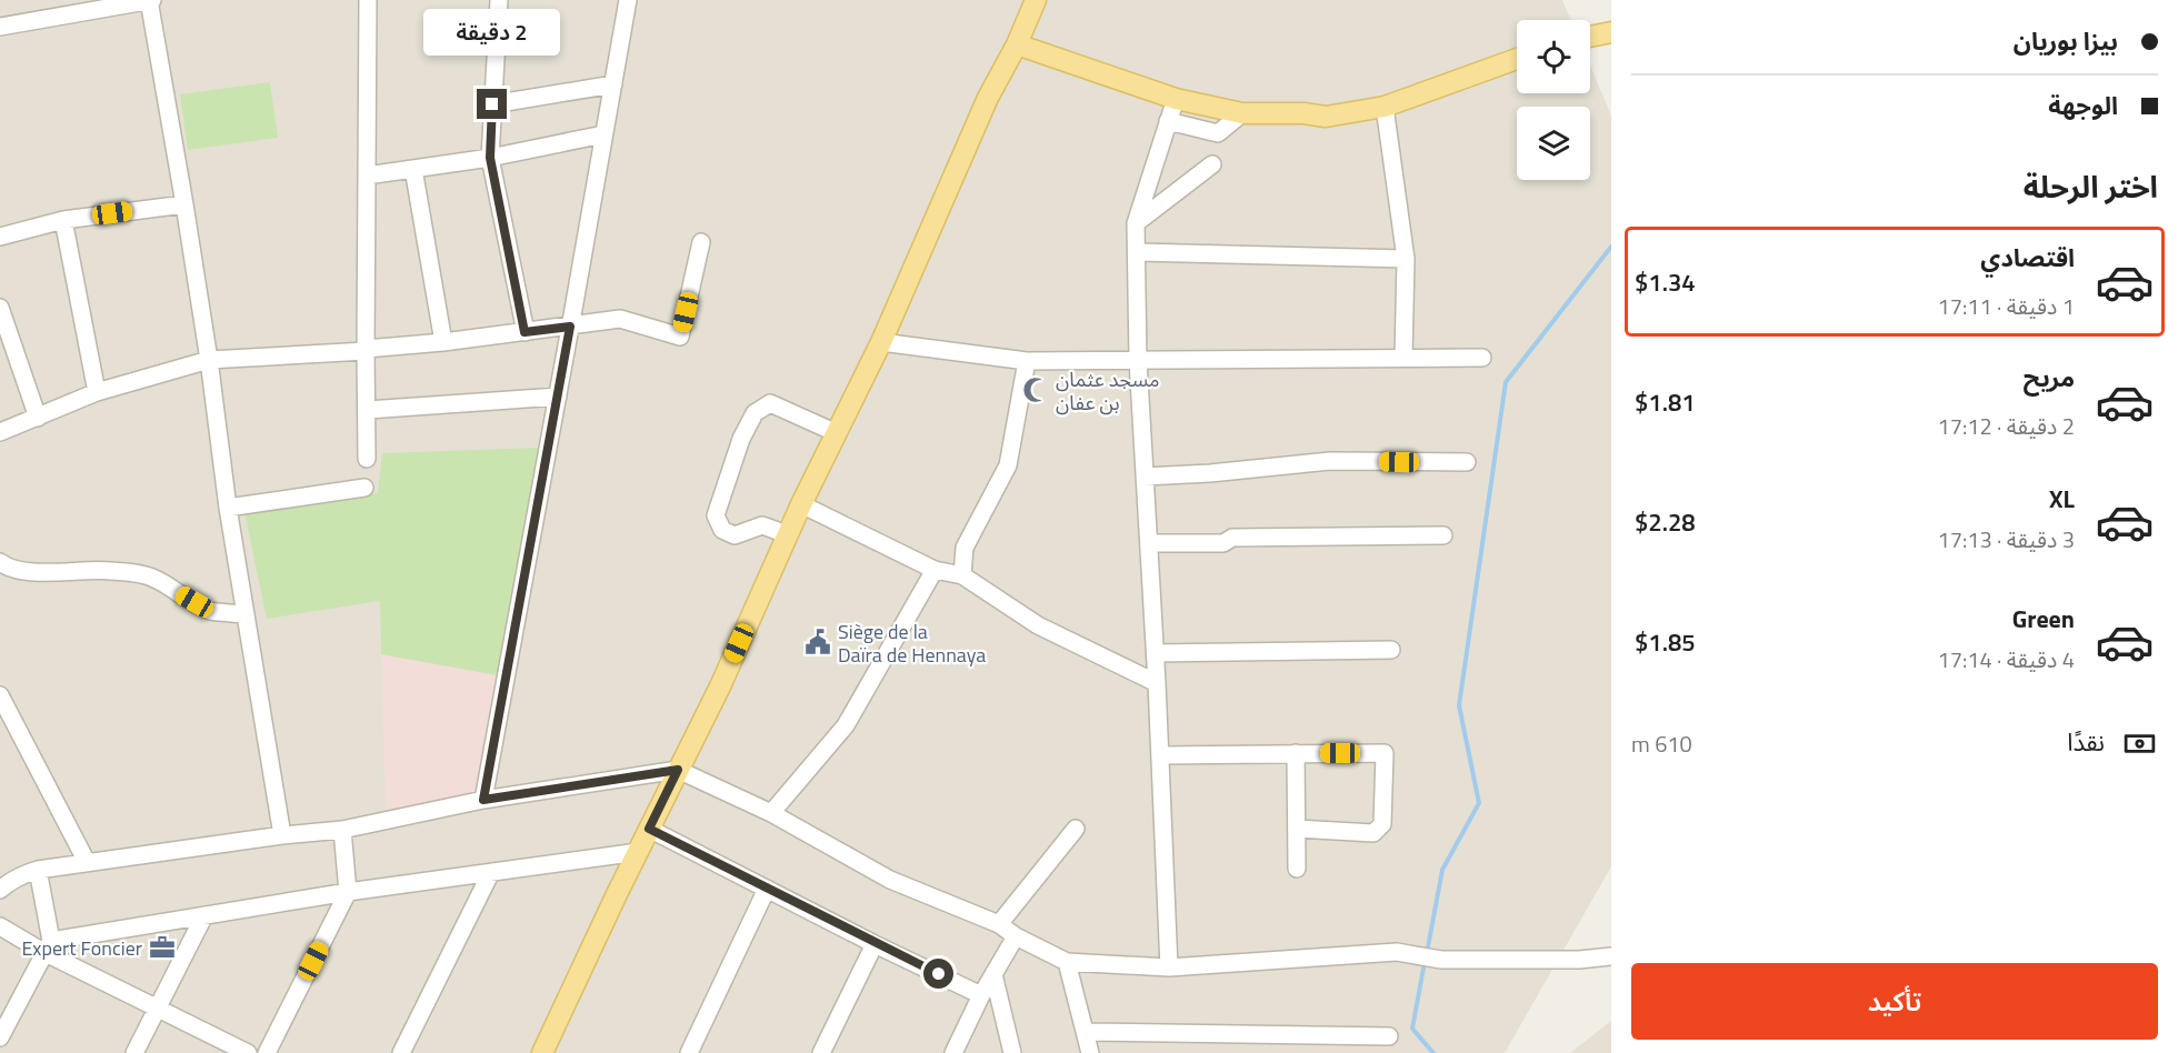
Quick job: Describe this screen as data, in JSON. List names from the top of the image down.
{
  "places": {
    "mosque": ["مسجد عثمان بن عفان"],
    "public building": ["Siège de la Daïra de Hennaya"],
    "office": ["Expert Foncier"]
  },
  "page": {
    "banner": ["بيزا بوريان", "الوجهة"],
    "bubble": "2 دقيقة",
    "heading": "اختر الرحلة",
    "list": [
      {
        "name": "اقتصادي",
        "note": "1 دقيقة · 17:11",
        "value": "$1.34"
      },
      {
        "name": "مريح",
        "note": "2 دقيقة · 17:12",
        "value": "$1.81"
      },
      {
        "name": "XL",
        "note": "3 دقيقة · 17:13",
        "value": "$2.28"
      },
      {
        "name": "Green",
        "note": "4 دقيقة · 17:14",
        "value": "$1.85"
      }
    ],
    "pay": ["نقدًا", "610 m"],
    "buttons": "تأكيد"
  }
}
